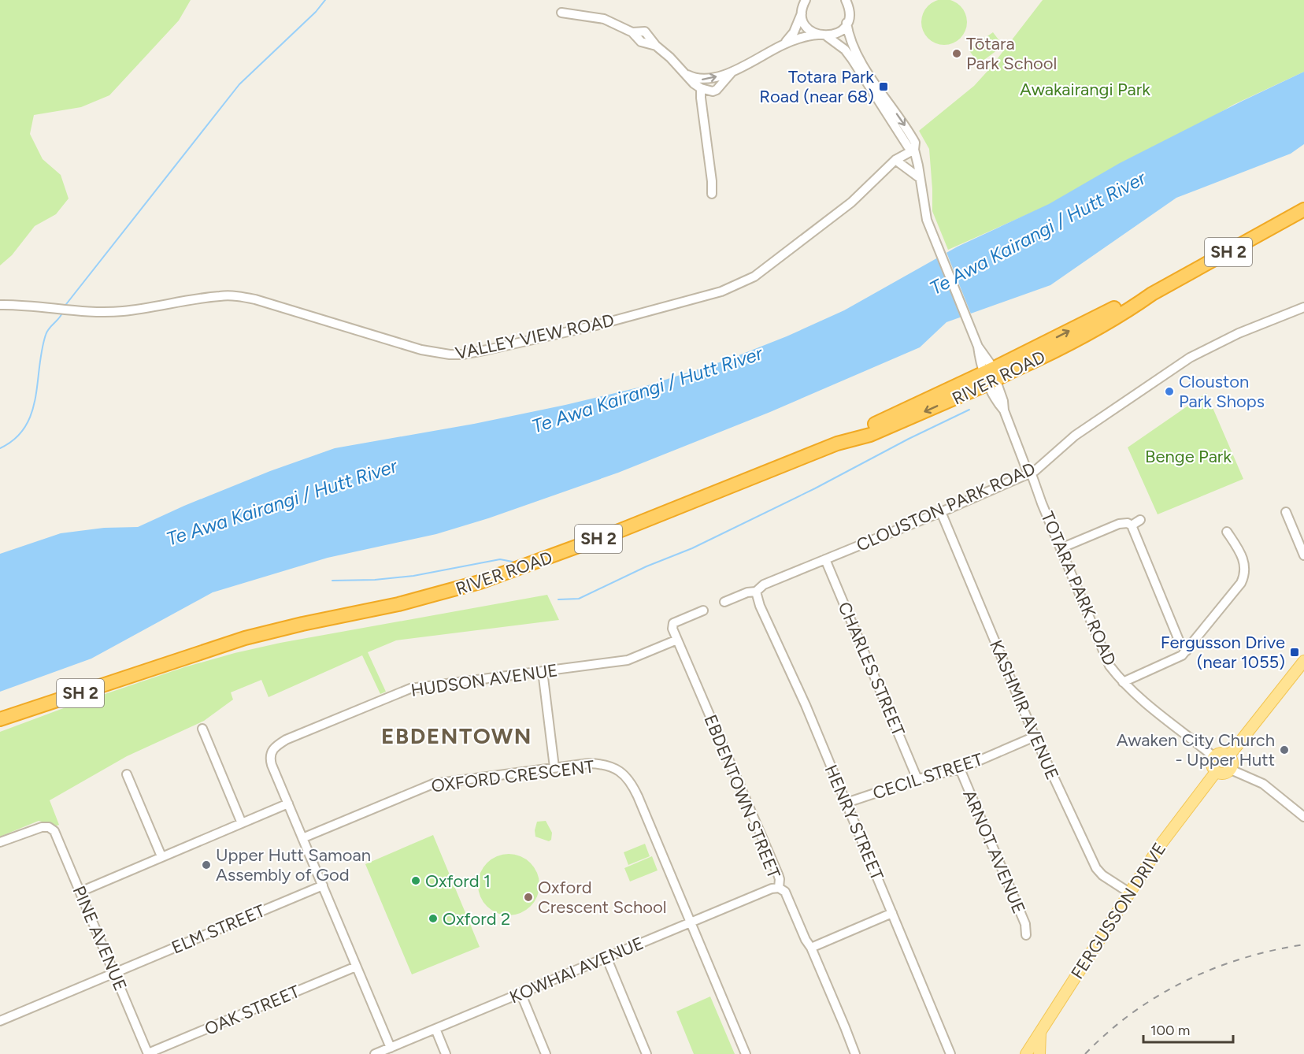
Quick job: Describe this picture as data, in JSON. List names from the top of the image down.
{
  "streets": {
    "highway": ["SH 2", "RIVER ROAD"],
    "main road": ["FERGUSSON DRIVE"],
    "street": [
      "VALLEY VIEW ROAD",
      "CLOUSTON PARK ROAD",
      "TOTARA PARK ROAD",
      "CHARLES STREET",
      "HUDSON AVENUE",
      "KASHMIR AVENUE",
      "OXFORD CRESCENT",
      "CECIL STREET",
      "EBDENTOWN STREET",
      "HENRY STREET",
      "ARNOT AVENUE",
      "ELM STREET",
      "PINE AVENUE",
      "KOWHAI AVENUE",
      "OAK STREET"
    ]
  },
  "crossings": [
    ["VALLEY VIEW ROAD", "TOTARA PARK ROAD"],
    ["RIVER ROAD", "TOTARA PARK ROAD"],
    ["CLOUSTON PARK ROAD", "TOTARA PARK ROAD"],
    ["CLOUSTON PARK ROAD", "CHARLES STREET"],
    ["CLOUSTON PARK ROAD", "KASHMIR AVENUE"],
    ["CLOUSTON PARK ROAD", "HENRY STREET"],
    ["TOTARA PARK ROAD", "FERGUSSON DRIVE"],
    ["CHARLES STREET", "CECIL STREET"],
    ["HUDSON AVENUE", "EBDENTOWN STREET"],
    ["KASHMIR AVENUE", "CECIL STREET"],
    ["KASHMIR AVENUE", "FERGUSSON DRIVE"],
    ["OXFORD CRESCENT", "KOWHAI AVENUE"],
    ["CECIL STREET", "HENRY STREET"],
    ["CECIL STREET", "ARNOT AVENUE"],
    ["EBDENTOWN STREET", "KOWHAI AVENUE"],
    ["ELM STREET", "PINE AVENUE"],
    ["PINE AVENUE", "OAK STREET"]
  ],
  "districts": ["EBDENTOWN"],
  "water": ["Te Awa Kairangi / Hutt River"],
  "parks": ["Awakairangi Park", "Benge Park"],
  "places": {
    "other": [
      "Tōtara Park School",
      "Clouston Park Shops",
      "Awaken City Church - Upper Hutt",
      "Upper Hutt Samoan Assembly of God",
      "Oxford 1",
      "Oxford Crescent School",
      "Oxford 2"
    ],
    "transit": ["Totara Park Road (near 68)", "Fergusson Drive (near 1055)"]
  },
  "scale_bar": "100 m"
}
